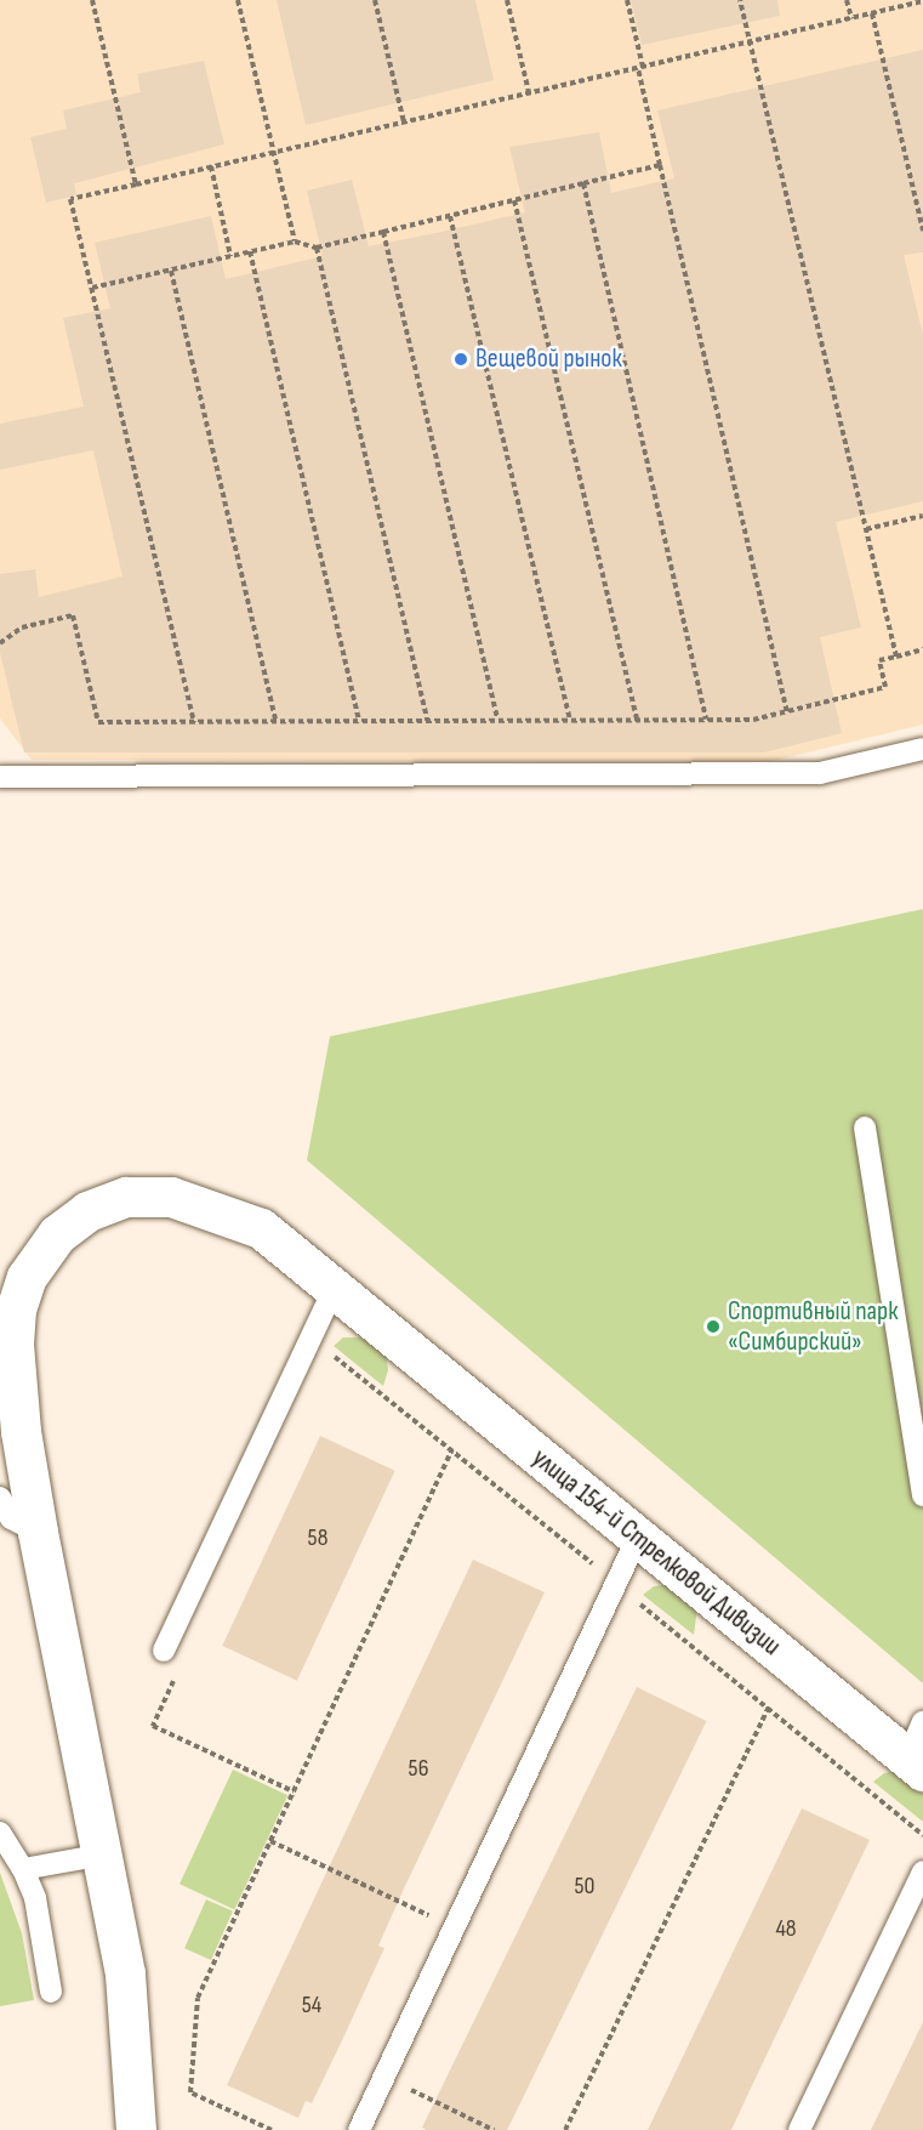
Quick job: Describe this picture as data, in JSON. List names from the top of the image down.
{
  "streets": {
    "street": ["улица 154-й Стрелковой Дивизии"]
  },
  "places": ["Вещевой рынок", "Спортивный парк «Симбирский»"],
  "house_numbers": [
    "58",
    "56",
    "50",
    "48",
    "54"
  ]
}
